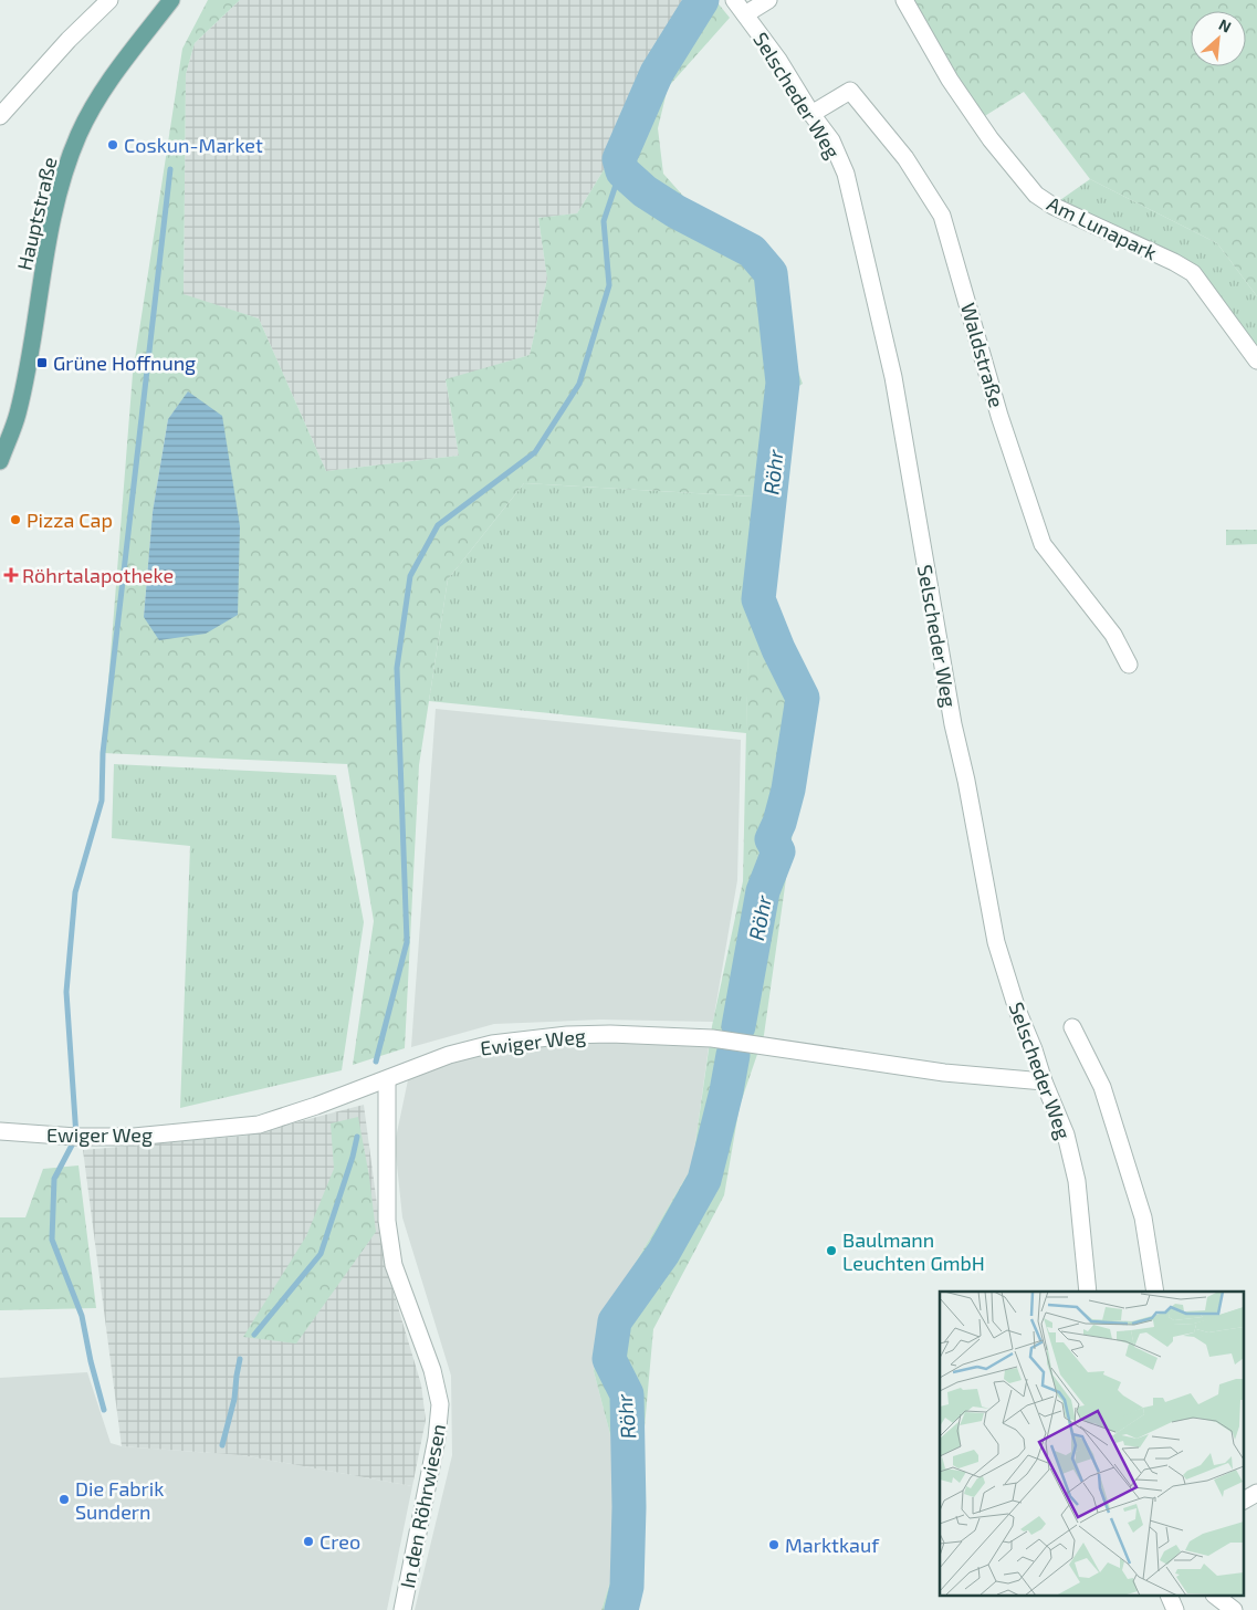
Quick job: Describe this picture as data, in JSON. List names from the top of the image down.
{
  "streets": {
    "main road": ["Hauptstraße"],
    "street": [
      "Selscheder Weg",
      "Am Lunapark",
      "Waldstraße",
      "Ewiger Weg",
      "In den Röhrwiesen"
    ]
  },
  "crossings": [
    ["Selscheder Weg", "Waldstraße"],
    ["Selscheder Weg", "Ewiger Weg"],
    ["Ewiger Weg", "In den Röhrwiesen"]
  ],
  "water": ["Röhr"],
  "places": {
    "other": [
      "Coskun-Market",
      "Pizza Cap",
      "Baulmann Leuchten GmbH",
      "Die Fabrik Sundern",
      "Creo",
      "Marktkauf"
    ],
    "transit": ["Grüne Hoffnung"],
    "health": ["Röhrtalapotheke"]
  },
  "north": "top right"
}
